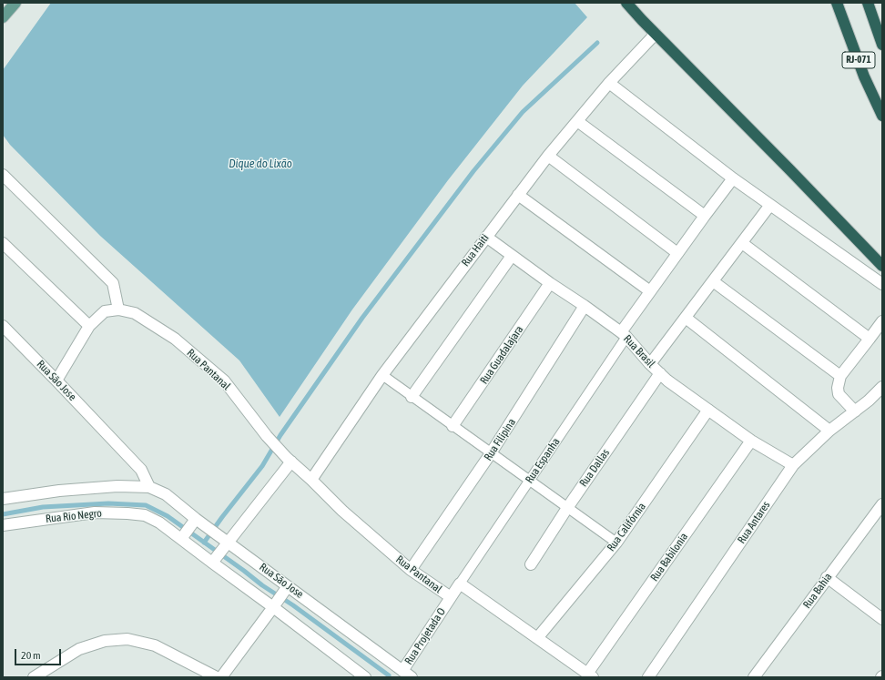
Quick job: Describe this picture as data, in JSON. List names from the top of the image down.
{
  "streets": {
    "highway": ["RJ-071"],
    "street": [
      "Rua Haiti",
      "Rua Brasil",
      "Rua Guadalajara",
      "Rua Pantanal",
      "Rua Sāo Jose",
      "Rua Filipina",
      "Rua Dallas",
      "Rua Rio Negro",
      "Rua Antares",
      "Rua Califórnia",
      "Rua Babilonia",
      "Rua Bahia",
      "Rua Projetada O"
    ],
    "lane": ["Rua Espanha"]
  },
  "crossings": [
    ["Rua Haiti", "Rua Brasil"],
    ["Rua Haiti", "Rua Pantanal"],
    ["Rua Brasil", "Rua Guadalajara"],
    ["Rua Brasil", "Rua Filipina"],
    ["Rua Brasil", "Rua Espanha"],
    ["Rua Brasil", "Rua Dallas"],
    ["Rua Brasil", "Rua Antares"],
    ["Rua Brasil", "Rua Califórnia"],
    ["Rua Brasil", "Rua Babilonia"],
    ["Rua Pantanal", "Rua Filipina"],
    ["Rua Pantanal", "Rua Espanha"],
    ["Rua Pantanal", "Rua Califórnia"],
    ["Rua Pantanal", "Rua Babilonia"],
    ["Rua Pantanal", "Rua Projetada O"],
    ["Rua Sāo Jose", "Rua Rio Negro"],
    ["Rua Sāo Jose", "Rua Projetada O"],
    ["Rua Espanha", "Rua Projetada O"]
  ],
  "water": ["Dique do Lixão"],
  "scale_bar": "20 m"
}
